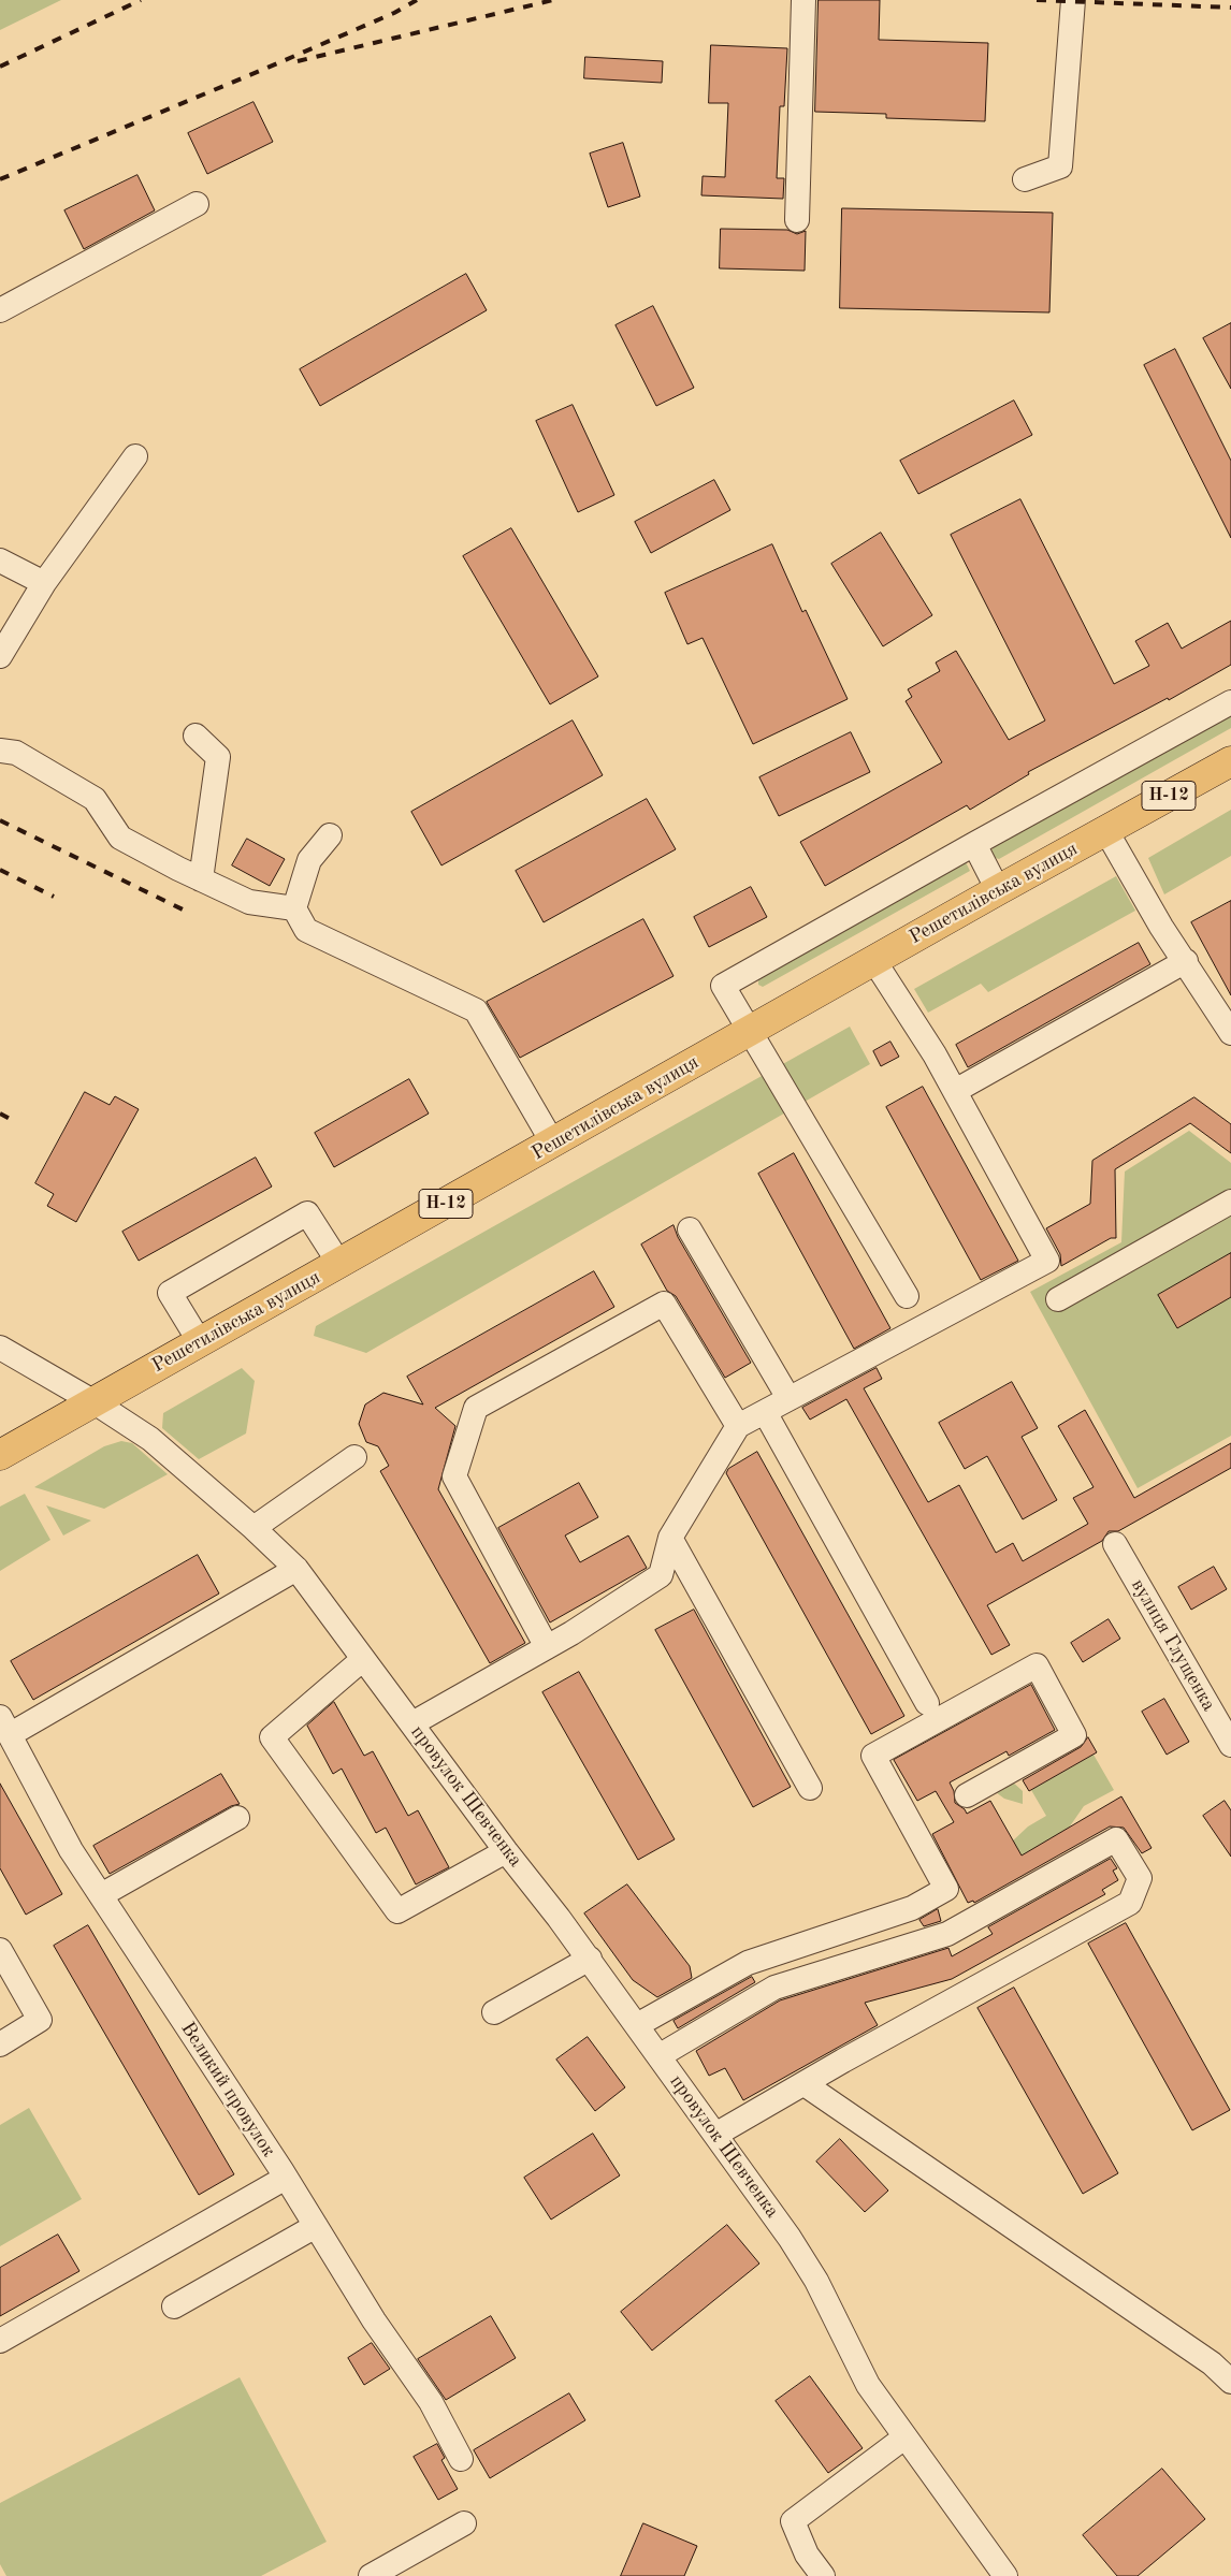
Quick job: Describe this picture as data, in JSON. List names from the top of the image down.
{
  "streets": {
    "main road": ["Н-12", "Решетилівська вулиця"],
    "street": ["вулиця Глущенка", "провулок Шевченка", "Великий провулок"]
  },
  "crossings": [
    ["Решетилівська вулиця", "провулок Шевченка"]
  ]
}
